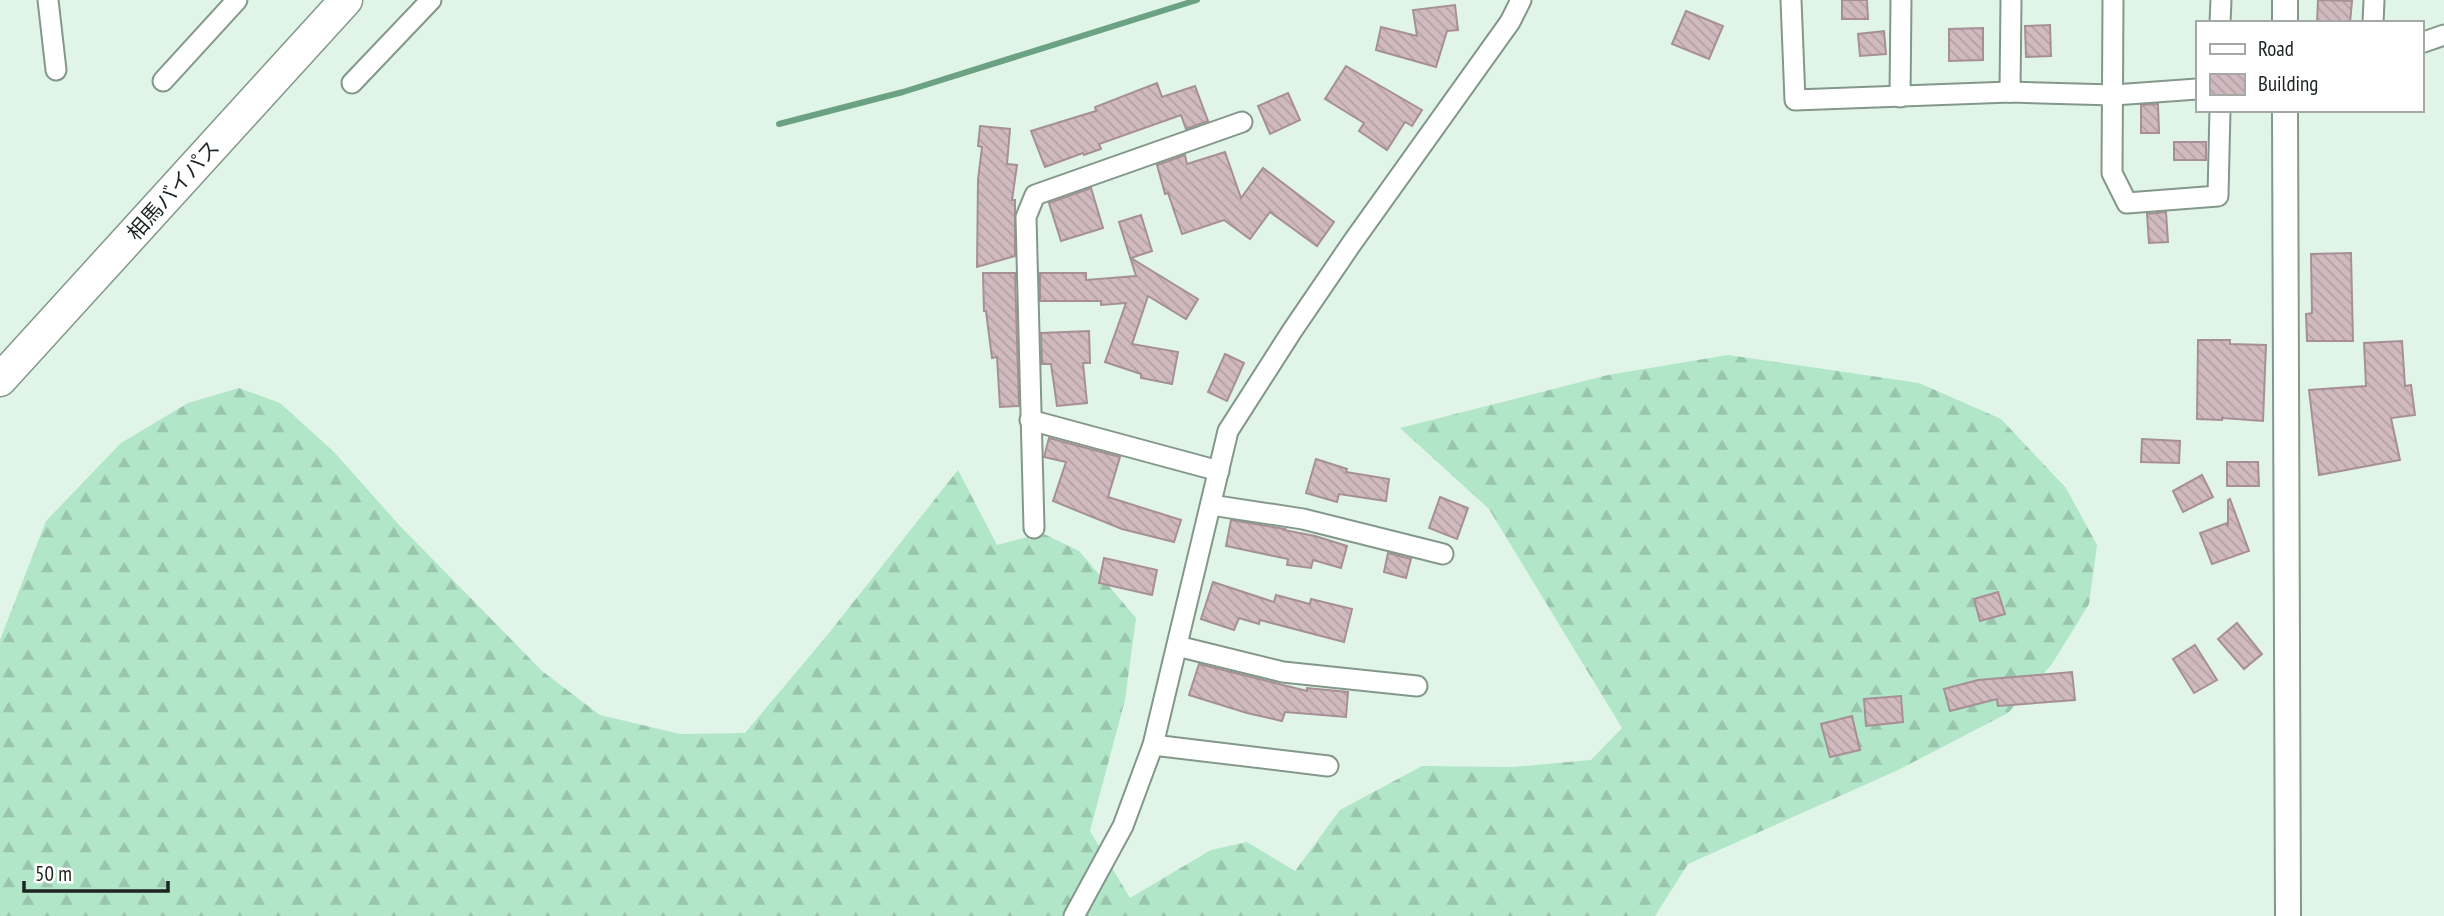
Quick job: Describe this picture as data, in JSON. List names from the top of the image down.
{
  "streets": {
    "highway": ["相馬バイパス"]
  },
  "legend": ["Road", "Building"],
  "scale_bar": "50 m"
}
